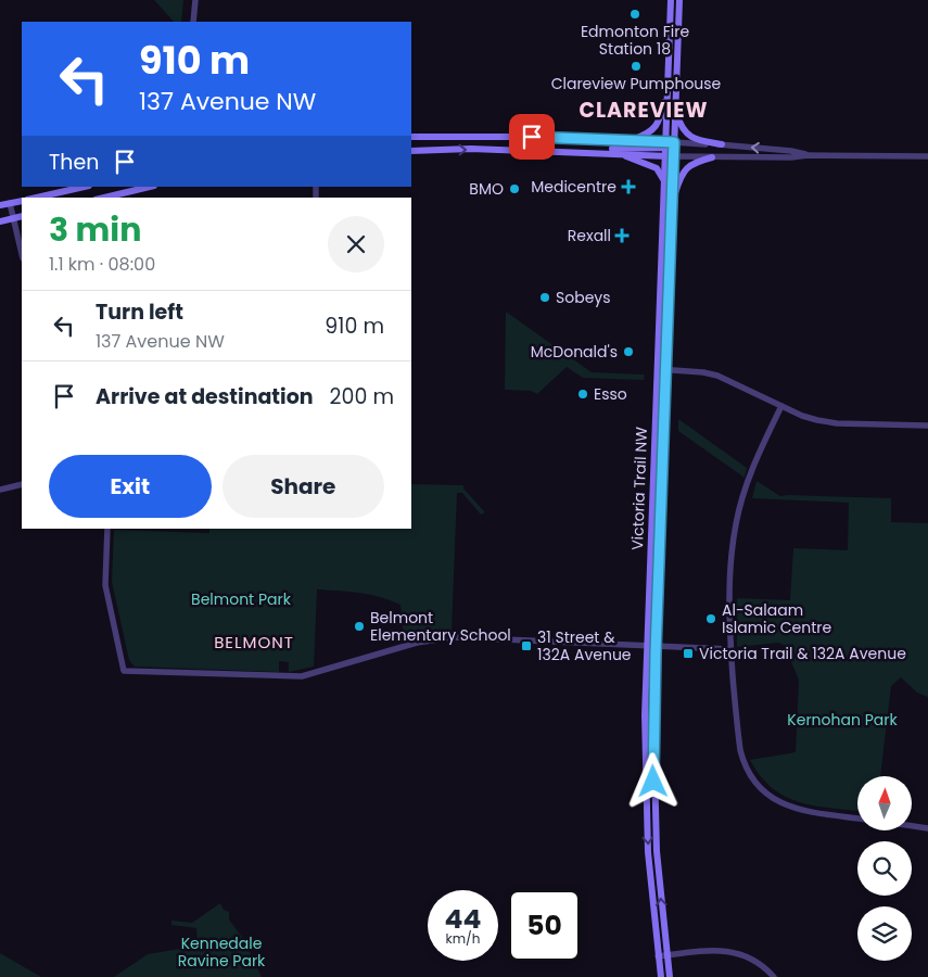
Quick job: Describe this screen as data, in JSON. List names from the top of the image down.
{
  "streets": {
    "main road": ["Victoria Trail NW"]
  },
  "districts": ["CLAREVIEW", "BELMONT"],
  "parks": ["Belmont Park", "Kernohan Park", "Kennedale Ravine Park"],
  "places": {
    "other": [
      "Edmonton Fire Station 18",
      "Clareview Pumphouse",
      "BMO",
      "Sobeys",
      "McDonald's",
      "Esso",
      "Al-Salaam Islamic Centre",
      "Belmont Elementary School"
    ],
    "health": ["Medicentre", "Rexall"],
    "transit": ["31 Street & 132A Avenue", "Victoria Trail & 132A Avenue"]
  },
  "north": "top",
  "page": {
    "turn": ["910 m", "137 Avenue NW"],
    "then": "Then",
    "heading": ["3 min", "1.1 km · 08:00"],
    "list": [
      {
        "name": "Turn left",
        "note": "137 Avenue NW",
        "value": "910 m"
      },
      {
        "name": "Arrive at destination",
        "value": "200 m"
      }
    ],
    "buttons": ["Exit", "Share"],
    "speed": "44 km/h",
    "limit": "50"
  }
}
